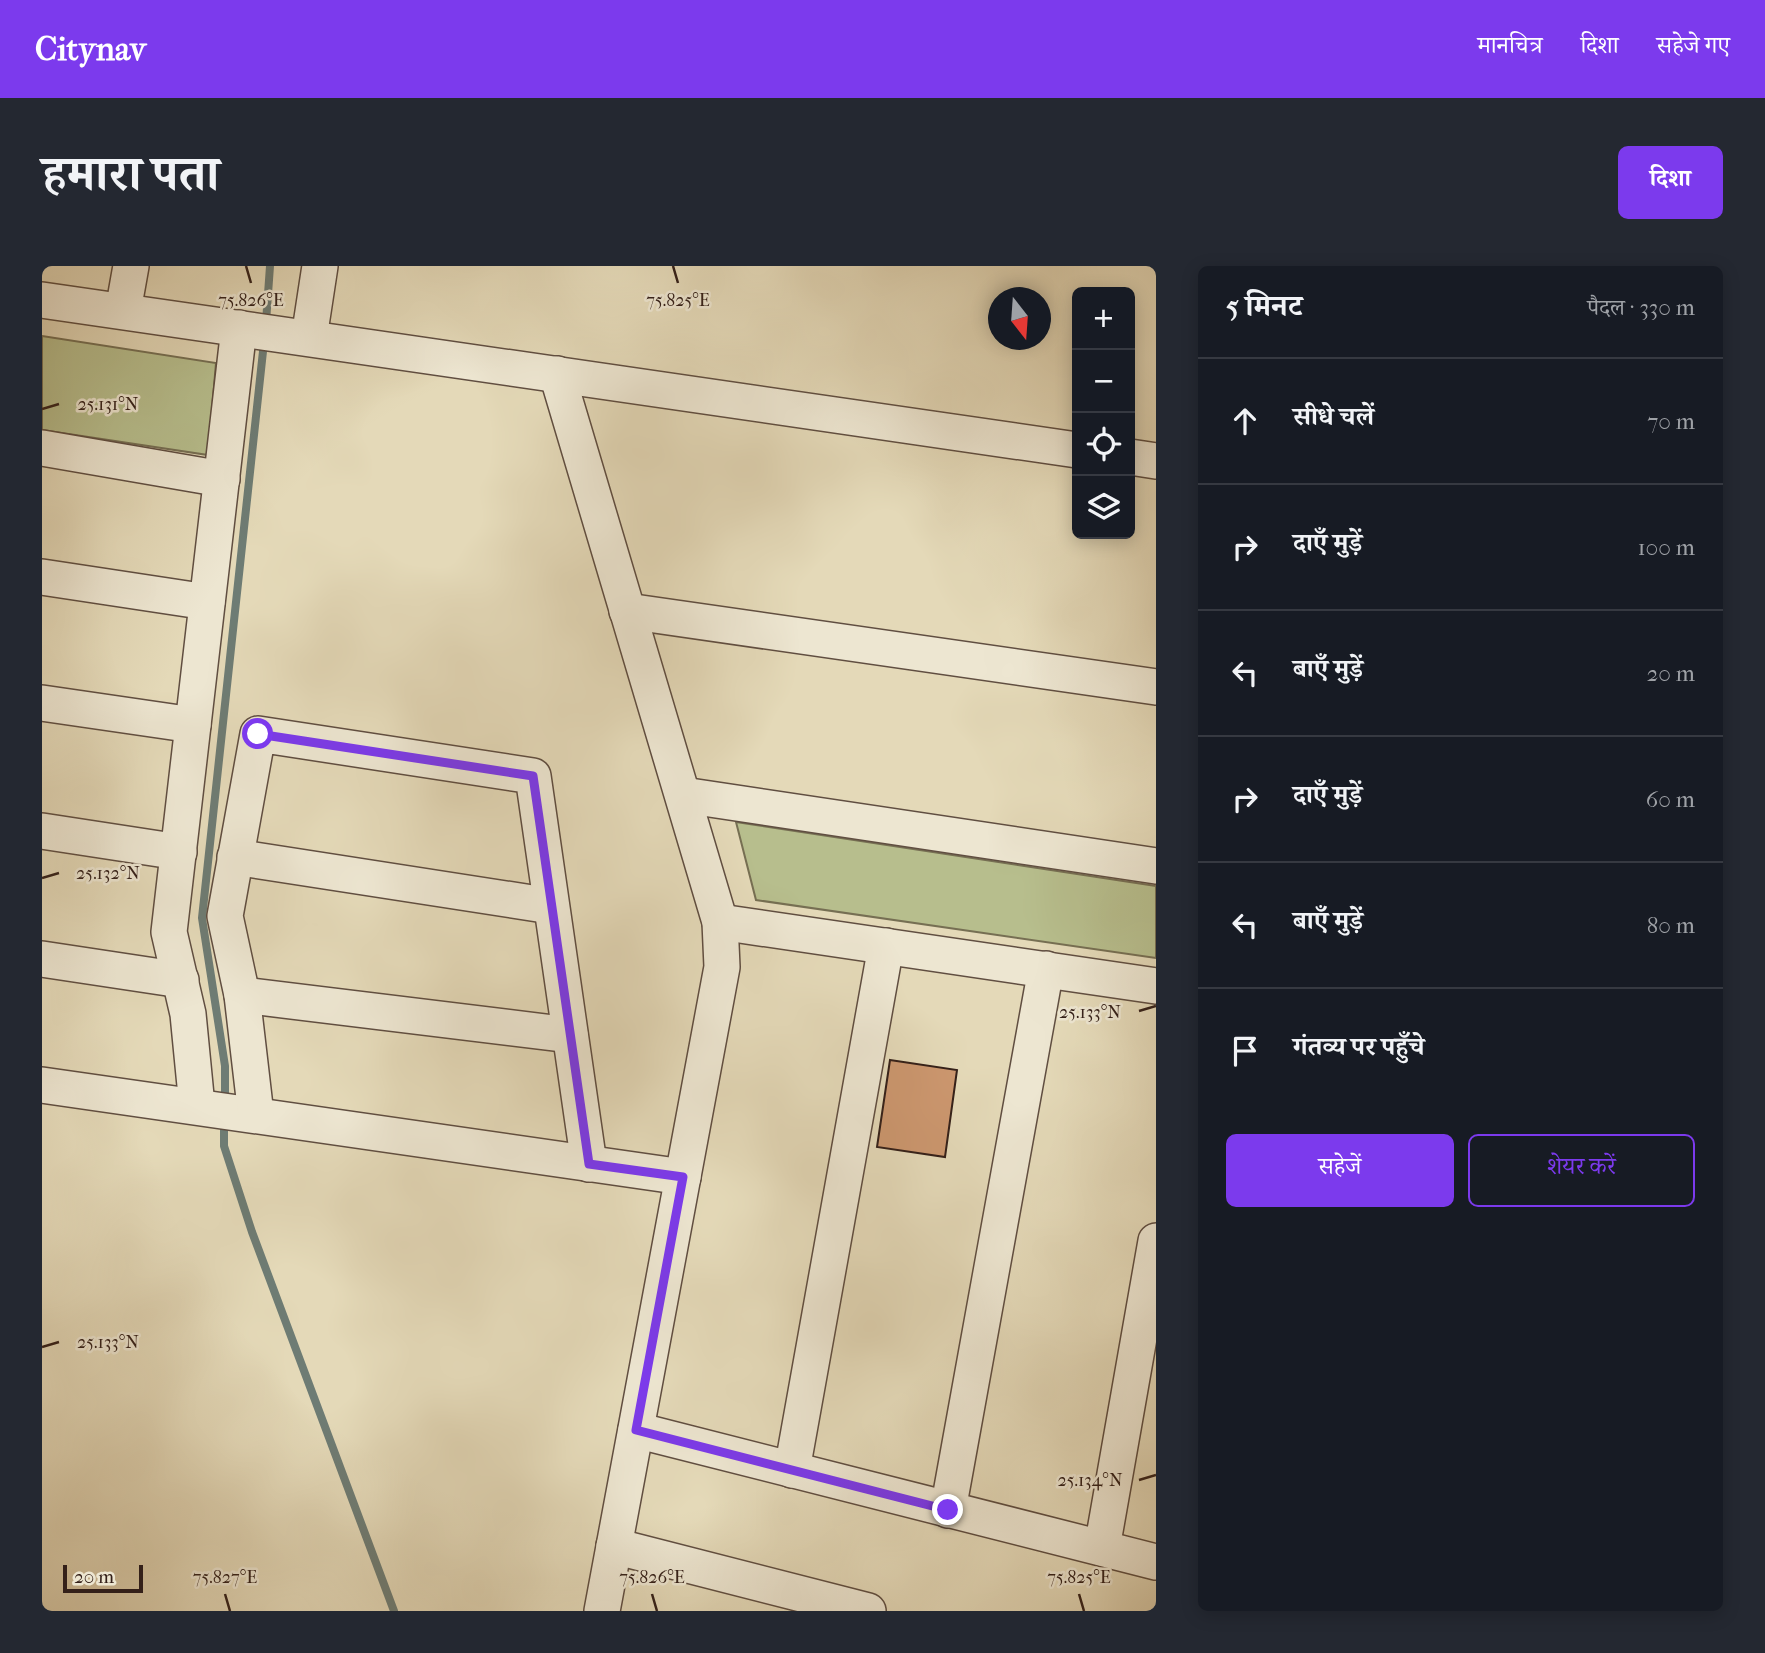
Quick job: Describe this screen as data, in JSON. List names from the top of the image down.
{
  "scale_bar": "20 m",
  "north": "bottom",
  "page": {
    "header": "Citynav",
    "nav": ["मानचित्र", "दिशा", "सहेजे गए"],
    "title": "हमारा पता",
    "buttons": [
      "दिशा",
      ["सहेजें", "शेयर करें"]
    ],
    "heading": ["5 मिनट", "पैदल · 330 m"],
    "map_buttons": ["+", "−"],
    "list": [
      ["सीधे चलें", "70 m"],
      ["दाएँ मुड़ें", "100 m"],
      ["बाएँ मुड़ें", "20 m"],
      ["दाएँ मुड़ें", "60 m"],
      ["बाएँ मुड़ें", "80 m"],
      "गंतव्य पर पहुँचे"
    ],
    "scale": "20 m"
  },
  "coordinates": [
    "75.826°E",
    "75.825°E",
    "25.131°N",
    "25.132°N",
    "25.133°N",
    "25.134°N",
    "75.827°E"
  ]
}
